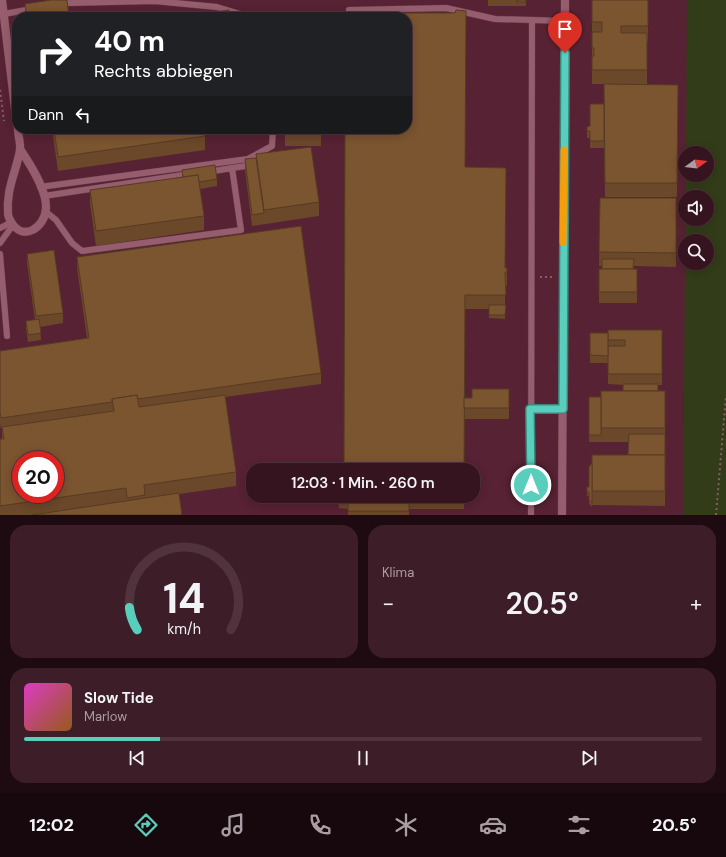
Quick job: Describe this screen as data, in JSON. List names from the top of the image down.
{
  "north": "right",
  "page": {
    "turn": ["40 m", "Rechts abbiegen"],
    "then": "Dann",
    "limit": "20",
    "trip": "12:03 · 1 Min. · 260 m",
    "tile": "Klima",
    "heat": ["−", "20.5°", "+"],
    "song": ["Slow Tide", "Marlow"],
    "tabs": ["12:02", "20.5°"],
    "gauge": ["14", "km/h"]
  }
}
